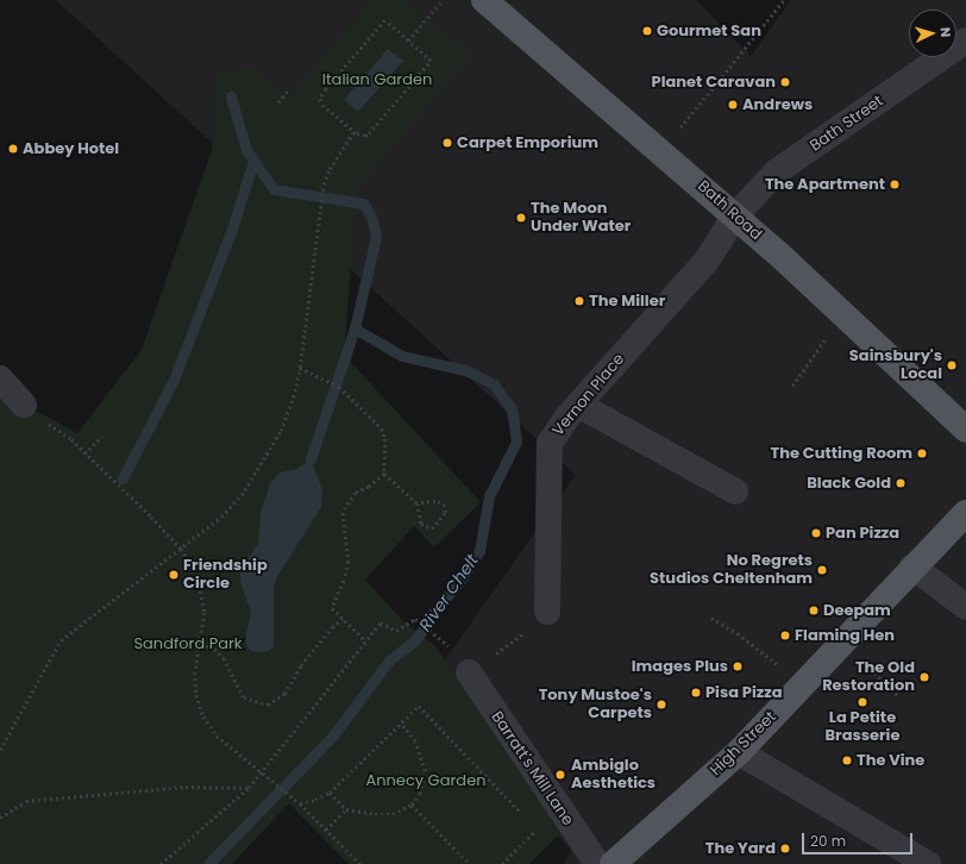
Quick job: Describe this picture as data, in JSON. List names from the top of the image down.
{
  "streets": {
    "main road": ["Bath Road", "High Street"],
    "street": ["Bath Street", "Vernon Place", "Barratt's Mill Lane"]
  },
  "crossings": [
    ["Bath Street", "Bath Road"],
    ["Bath Street", "Vernon Place"],
    ["Bath Road", "Vernon Place"]
  ],
  "water": ["River Chelt"],
  "parks": ["Italian Garden", "Sandford Park", "Annecy Garden"],
  "places": [
    "Gourmet San",
    "Planet Caravan",
    "Andrews",
    "Carpet Emporium",
    "Abbey Hotel",
    "The Apartment",
    "The Moon Under Water",
    "The Miller",
    "Sainsbury's Local",
    "The Cutting Room",
    "Black Gold",
    "Pan Pizza",
    "No Regrets Studios Cheltenham",
    "Friendship Circle",
    "Deepam",
    "Flaming Hen",
    "Images Plus",
    "The Old Restoration",
    "Pisa Pizza",
    "La Petite Brasserie",
    "Tony Mustoe's Carpets",
    "The Vine",
    "Ambiglo Aesthetics",
    "The Yard"
  ],
  "scale_bar": "20 m",
  "north": "right"
}
